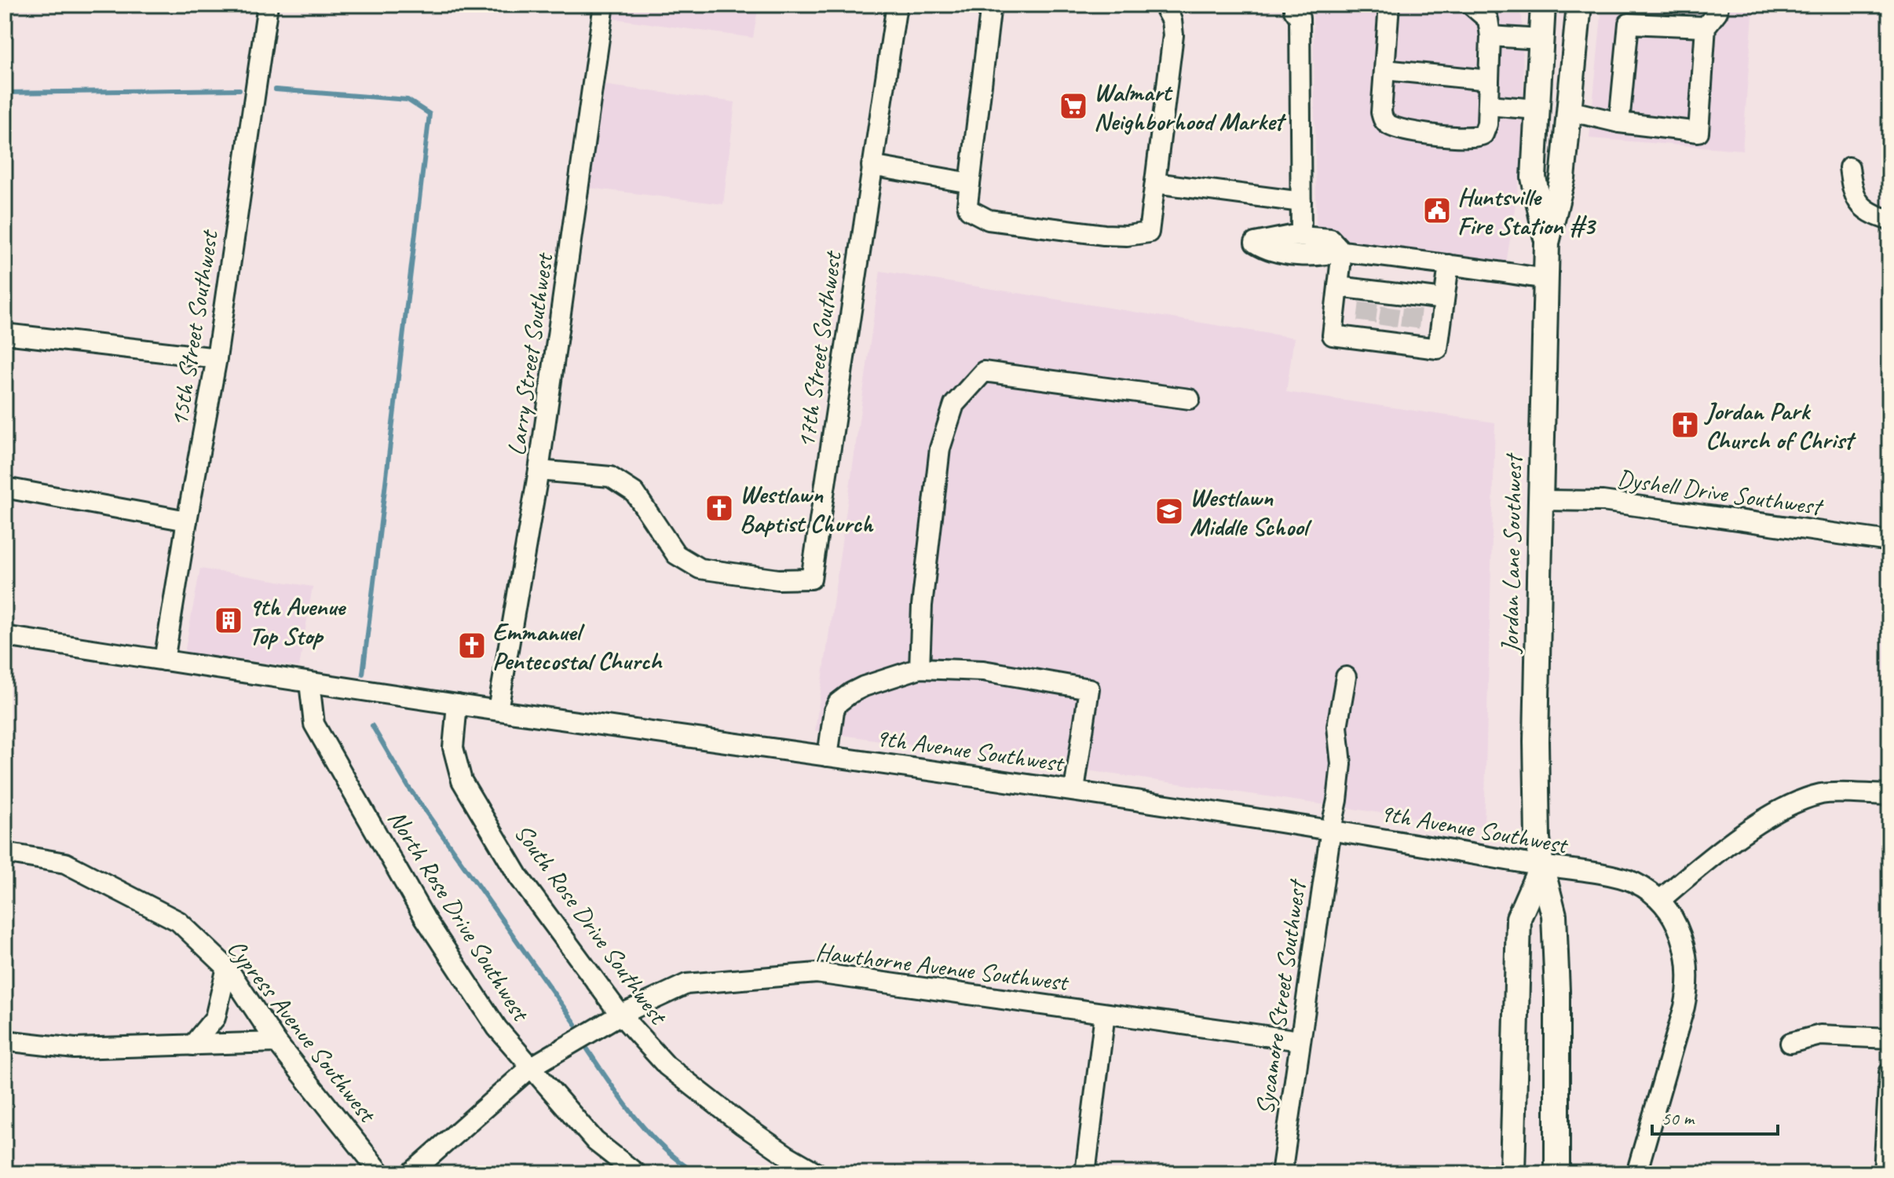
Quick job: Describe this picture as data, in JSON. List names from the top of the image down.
{
  "streets": {
    "main road": ["Jordan Lane Southwest"],
    "street": [
      "15th Street Southwest",
      "17th Street Southwest",
      "Larry Street Southwest",
      "Dyshell Drive Southwest",
      "9th Avenue Southwest",
      "North Rose Drive Southwest",
      "South Rose Drive Southwest",
      "Hawthorne Avenue Southwest",
      "Sycamore Street Southwest",
      "Cypress Avenue Southwest"
    ]
  },
  "crossings": [
    ["15th Street Southwest", "9th Avenue Southwest"],
    ["17th Street Southwest", "Larry Street Southwest"],
    ["Larry Street Southwest", "9th Avenue Southwest"],
    ["Dyshell Drive Southwest", "Jordan Lane Southwest"],
    ["Jordan Lane Southwest", "9th Avenue Southwest"],
    ["9th Avenue Southwest", "North Rose Drive Southwest"],
    ["9th Avenue Southwest", "South Rose Drive Southwest"],
    ["9th Avenue Southwest", "Sycamore Street Southwest"],
    ["North Rose Drive Southwest", "Hawthorne Avenue Southwest"],
    ["South Rose Drive Southwest", "Hawthorne Avenue Southwest"],
    ["Hawthorne Avenue Southwest", "Sycamore Street Southwest"]
  ],
  "places": {
    "supermarket": ["Walmart Neighborhood Market"],
    "public building": ["Huntsville Fire Station #3"],
    "church": ["Jordan Park Church of Christ", "Westlawn Baptist Church", "Emmanuel Pentecostal Church"],
    "school or university": ["Westlawn Middle School"],
    "building": ["9th Avenue Top Stop"]
  },
  "scale_bar": "50 m"
}
